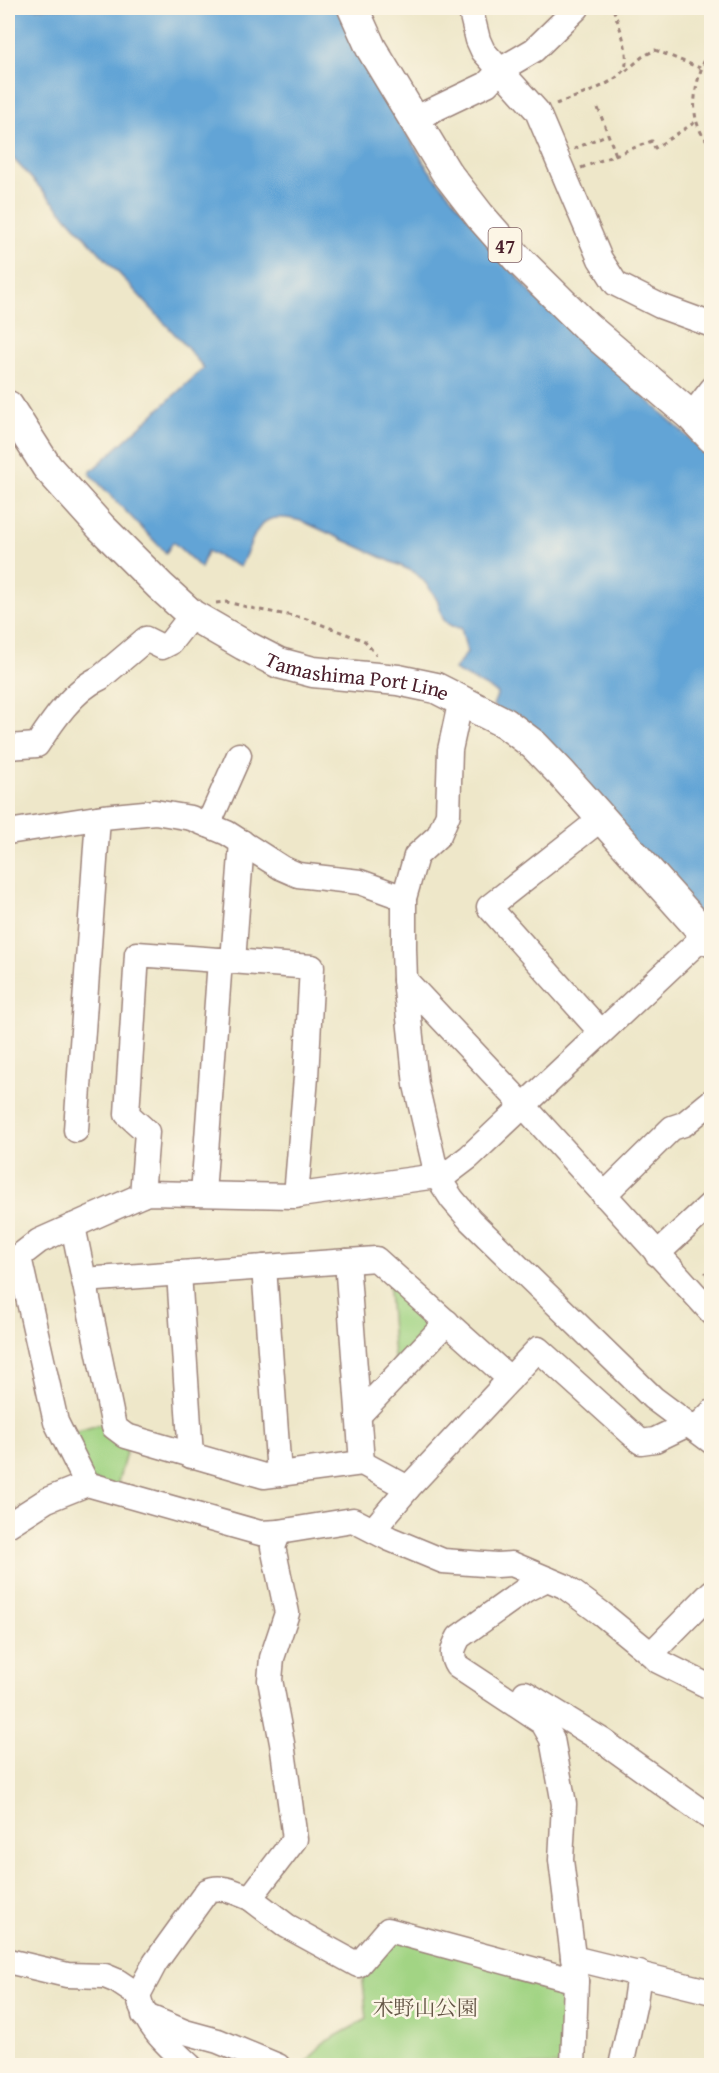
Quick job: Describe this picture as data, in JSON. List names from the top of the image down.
{
  "streets": {
    "main road": ["47", "Tamashima Port Line"]
  },
  "parks": ["木野山公園"]
}
